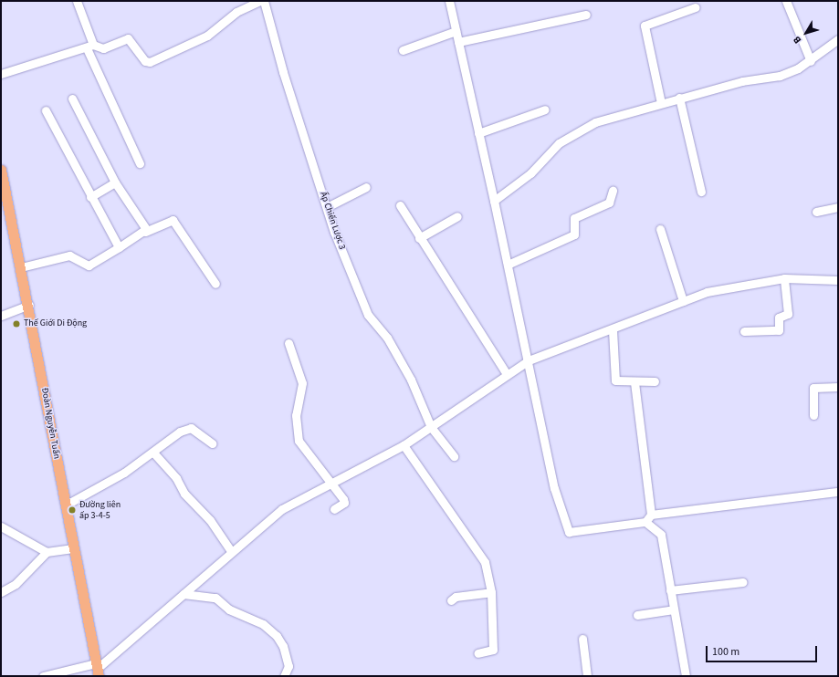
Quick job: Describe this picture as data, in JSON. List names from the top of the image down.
{
  "streets": {
    "main road": ["Đoàn Nguyễn Tuấn"],
    "street": ["Ấp Chiến Lược 3"]
  },
  "places": ["Thế Giới Di Động", "Đường liên ấp 3-4-5"],
  "scale_bar": "100 m",
  "north": "bottom left"
}
